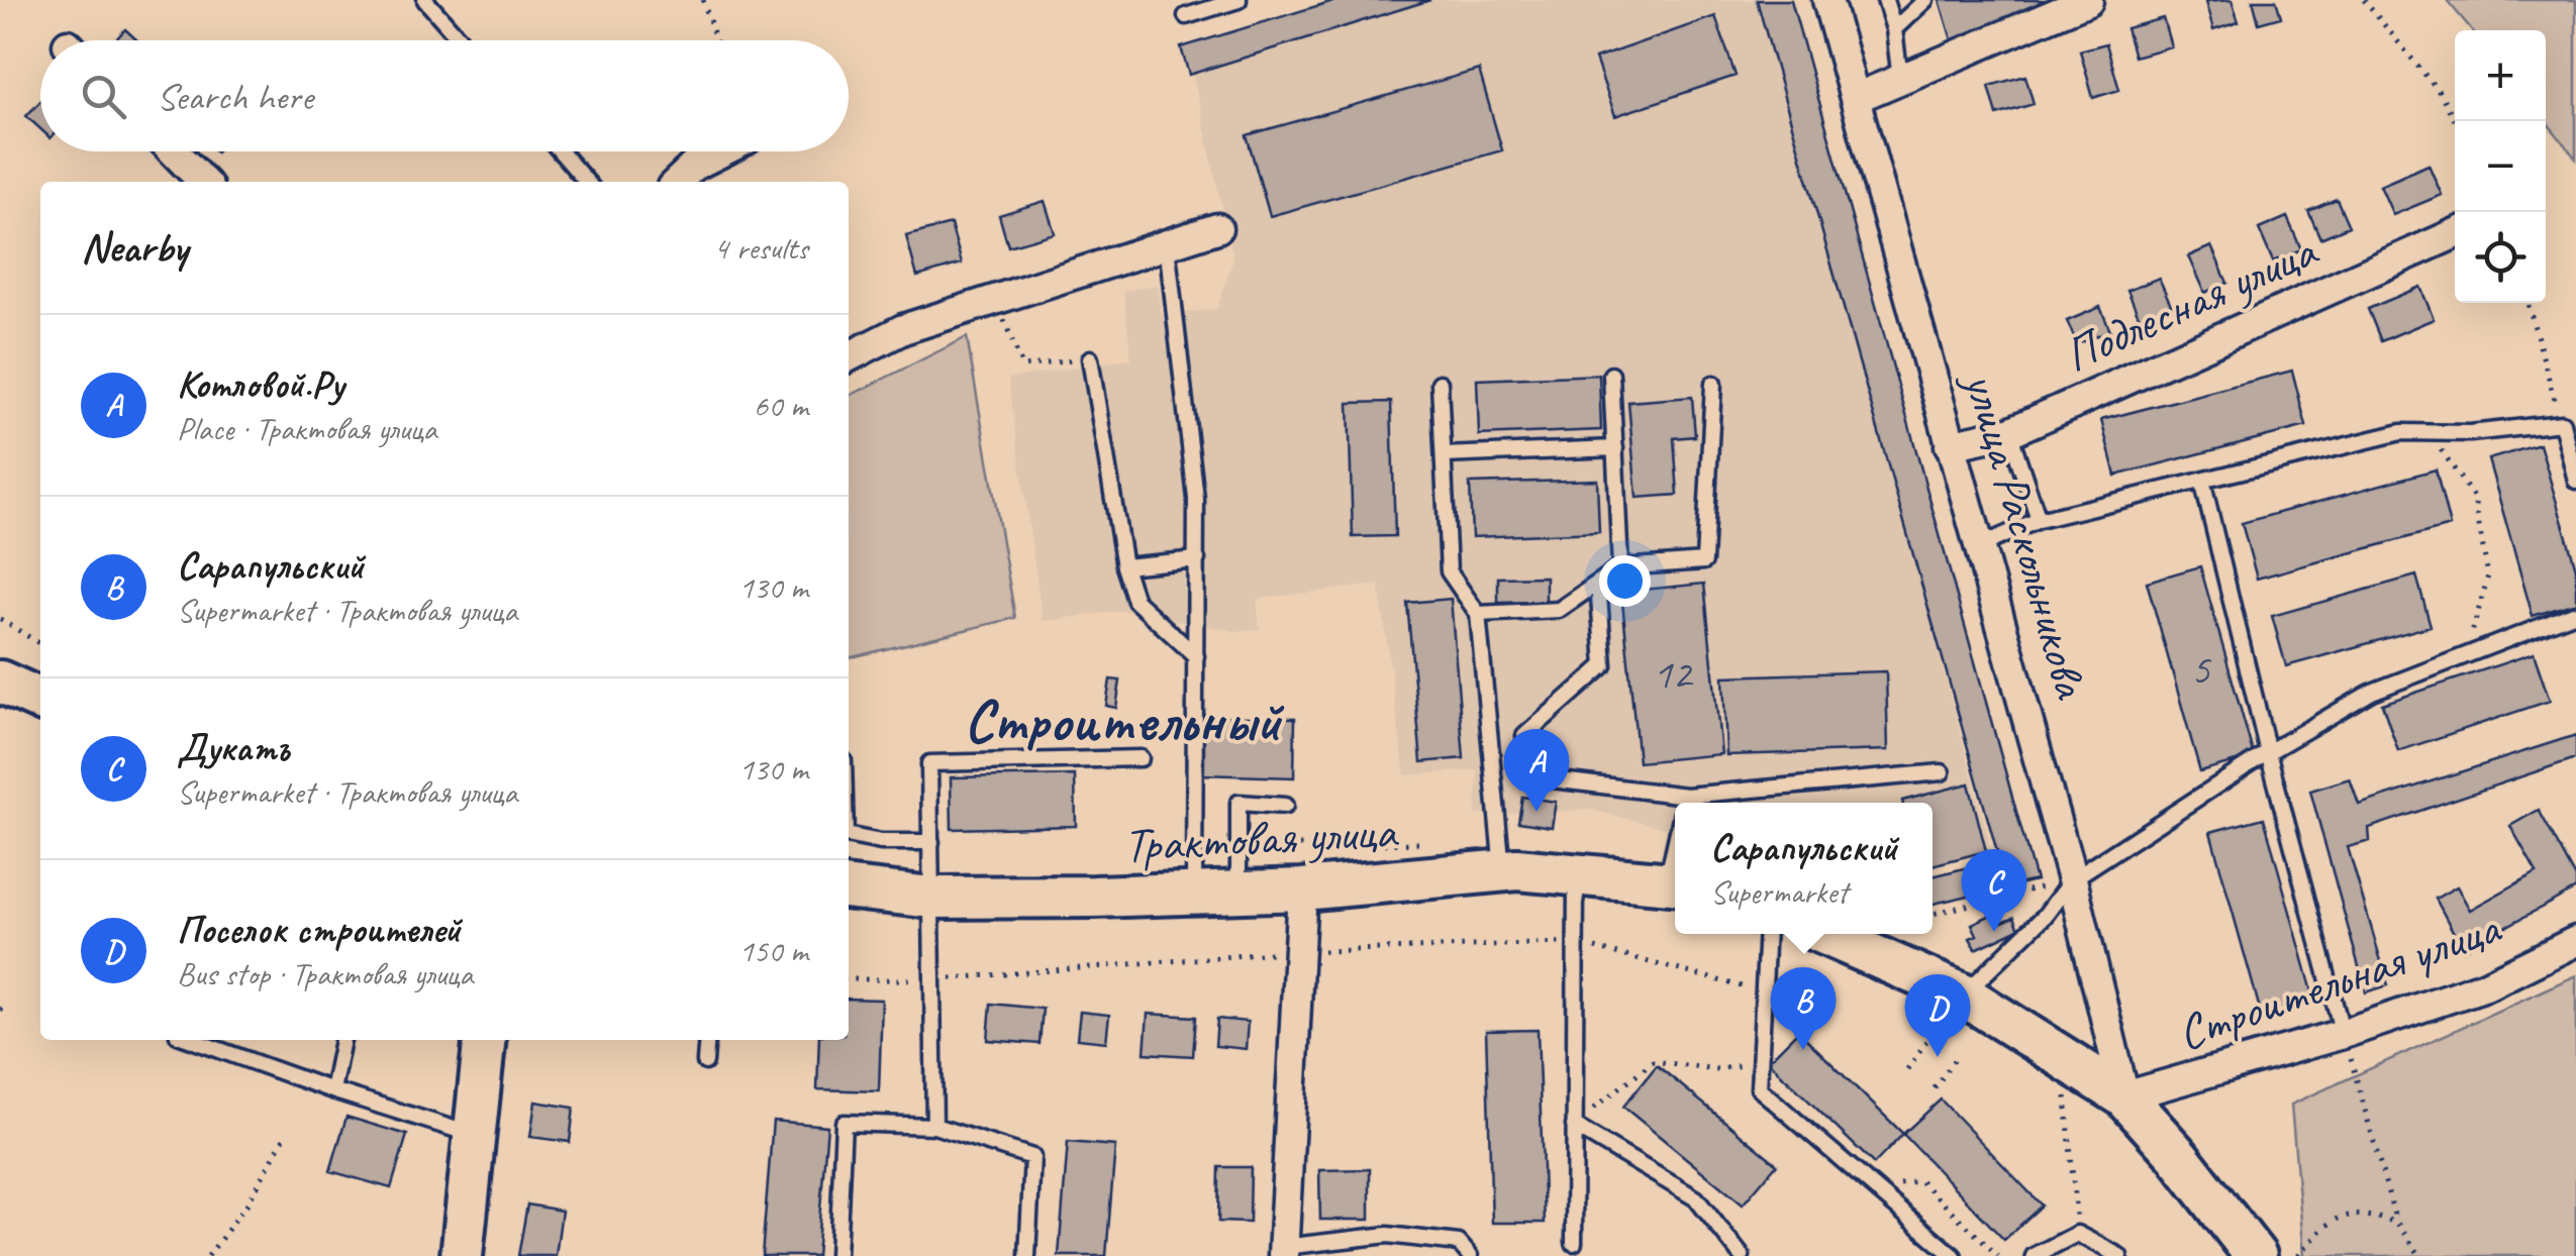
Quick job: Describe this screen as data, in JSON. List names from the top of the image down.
{
  "streets": {
    "main road": ["улица Раскольникова", "Трактовая улица"],
    "street": ["Подлесная улица", "Строительная улица"]
  },
  "crossings": [
    ["Подлесная улица", "улица Раскольникова"],
    ["улица Раскольникова", "Строительная улица"]
  ],
  "districts": ["Строительный"],
  "house_numbers": ["5", "12"],
  "page": {
    "map_buttons": ["+", "−"],
    "search": "Search here",
    "heading": ["Nearby", "4 results"],
    "list": [
      {
        "mark": "A",
        "name": "Котловой.Ру",
        "note": "Place · Трактовая улица",
        "value": "60 m"
      },
      {
        "mark": "B",
        "name": "Сарапульский",
        "note": "Supermarket · Трактовая улица",
        "value": "130 m"
      },
      {
        "mark": "C",
        "name": "Дукатъ",
        "note": "Supermarket · Трактовая улица",
        "value": "130 m"
      },
      {
        "mark": "D",
        "name": "Поселок строителей",
        "note": "Bus stop · Трактовая улица",
        "value": "150 m"
      }
    ],
    "pins": [
      "A",
      "C",
      "B",
      "D"
    ],
    "popup": ["Сарапульский", "Supermarket"]
  }
}
